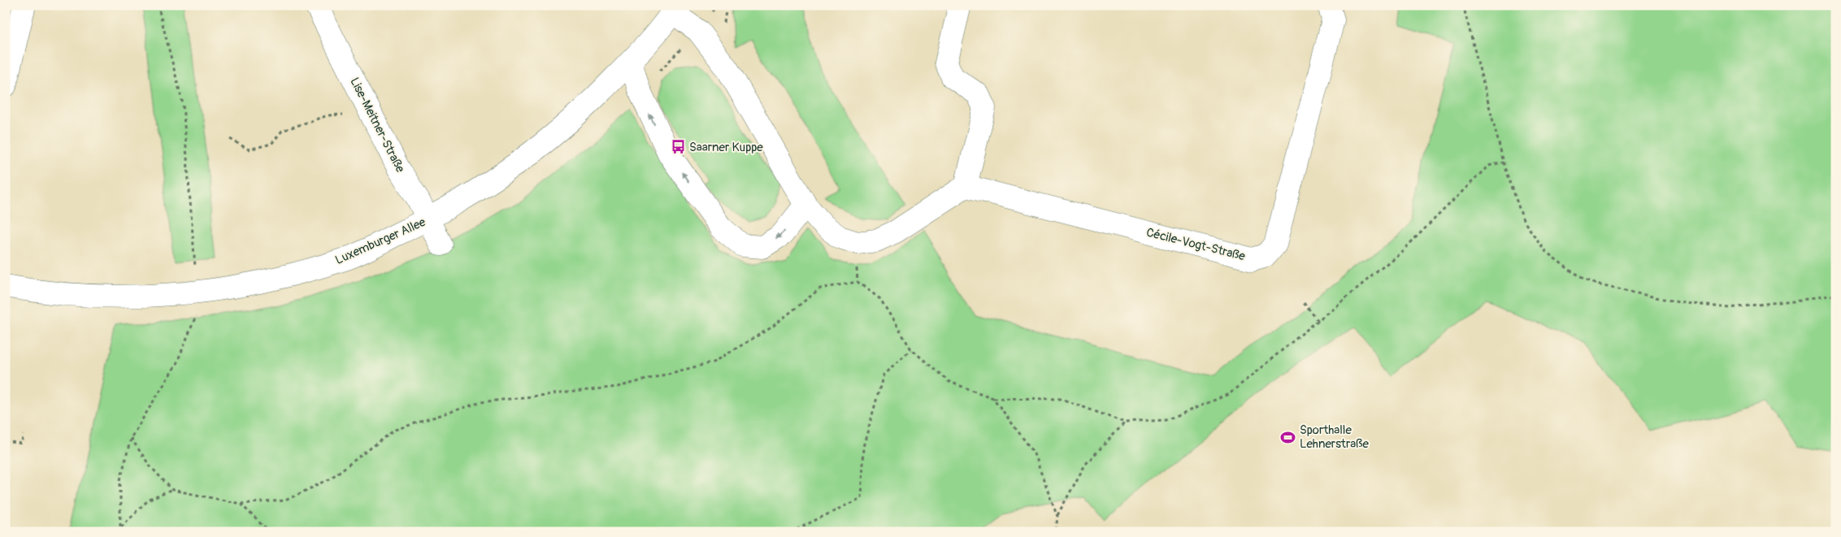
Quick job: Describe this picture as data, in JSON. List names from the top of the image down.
{
  "streets": {
    "street": ["Lise-Meitner-Straße", "Luxemburger Allee", "Cécile-Vogt-Straße"]
  },
  "crossings": [
    ["Lise-Meitner-Straße", "Luxemburger Allee"]
  ],
  "places": {
    "bus stop": ["Saarner Kuppe"],
    "sports": ["Sporthalle Lehnerstraße"]
  }
}
